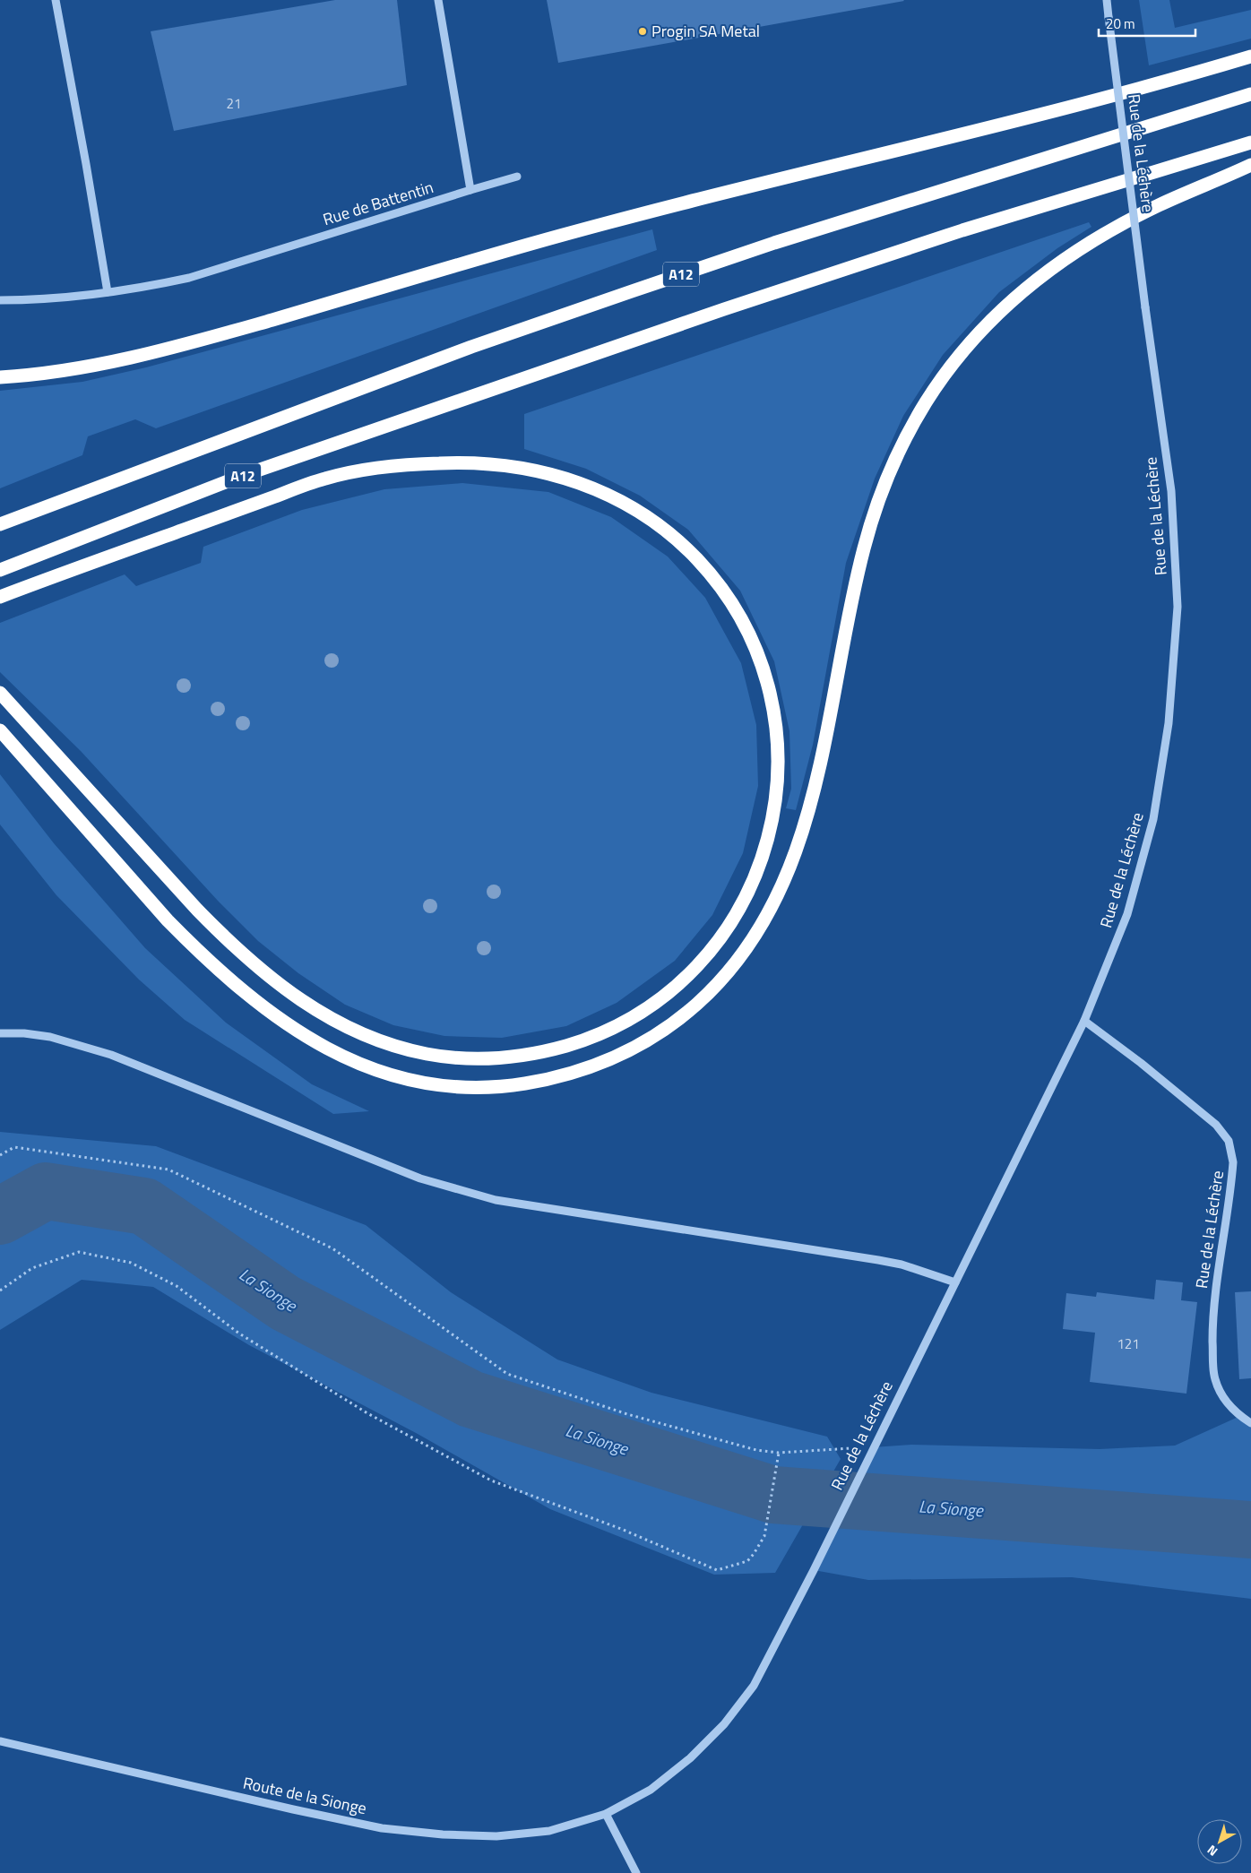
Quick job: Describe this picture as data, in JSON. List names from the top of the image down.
{
  "streets": {
    "highway": ["A12"],
    "street": ["Rue de la Léchère", "Rue de Battentin", "Route de la Sionge"]
  },
  "crossings": [
    ["Rue de la Léchère", "Route de la Sionge"]
  ],
  "water": ["La Sionge"],
  "places": ["Progin SA Metal"],
  "house_numbers": ["21", "121"],
  "scale_bar": "20 m",
  "north": "bottom left"
}
